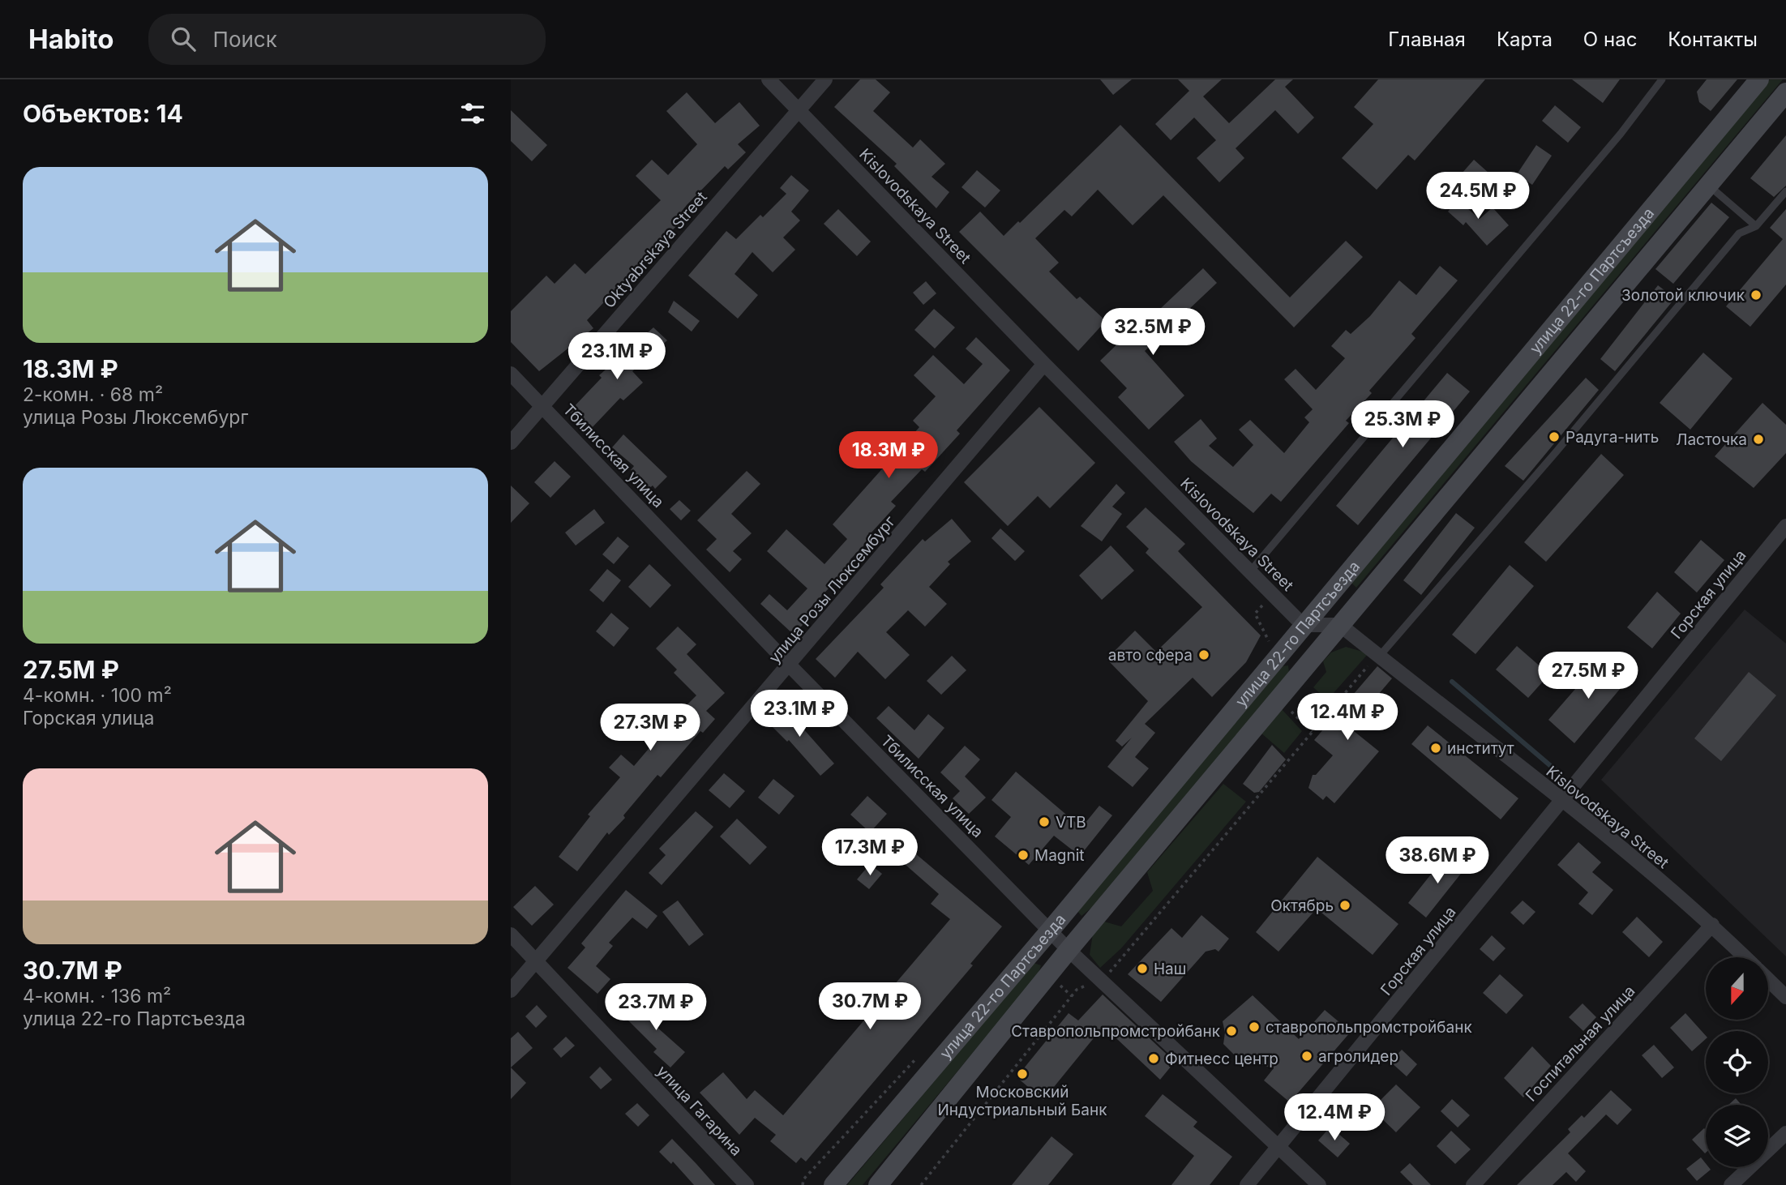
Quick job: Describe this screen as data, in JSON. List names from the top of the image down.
{
  "streets": {
    "main road": ["улица 22-го Партсъезда"],
    "street": [
      "Kislovodskaya Street",
      "Oktyabrskaya Street",
      "Тбилисская улица",
      "улица Розы Люксембург",
      "Горская улица",
      "Госпитальная улица",
      "улица Гагарина"
    ]
  },
  "crossings": [
    ["Kislovodskaya Street", "Oktyabrskaya Street"],
    ["Kislovodskaya Street", "улица 22-го Партсъезда"],
    ["Kislovodskaya Street", "улица Розы Люксембург"],
    ["Kislovodskaya Street", "Горская улица"],
    ["Kislovodskaya Street", "Госпитальная улица"],
    ["Oktyabrskaya Street", "Тбилисская улица"],
    ["улица 22-го Партсъезда", "Тбилисская улица"],
    ["Тбилисская улица", "улица Розы Люксембург"],
    ["Тбилисская улица", "Горская улица"],
    ["улица Розы Люксембург", "улица Гагарина"]
  ],
  "places": [
    "Золотой ключик",
    "Радуга-нить",
    "Ласточка",
    "авто сфера",
    "институт",
    "VTB",
    "Magnit",
    "Октябрь",
    "Наш",
    "ставропольпромстройбанк",
    "Ставропольпромстройбанк",
    "агролидер",
    "Фитнесс центр",
    "Московский Индустриальный Банк"
  ],
  "north": "bottom",
  "page": {
    "header": "Habito",
    "search": "Поиск",
    "nav": [
      "Главная",
      "Карта",
      "О нас",
      "Контакты"
    ],
    "heading": "Объектов: 14",
    "list": [
      {
        "name": "18.3M ₽",
        "note": "2-комн. · 68 m² · улица Розы Люксембург"
      },
      {
        "name": "27.5M ₽",
        "note": "4-комн. · 100 m² · Горская улица"
      },
      {
        "name": "30.7M ₽",
        "note": "4-комн. · 136 m² · улица 22-го Партсъезда"
      }
    ],
    "price": [
      "24.5M ₽",
      "32.5M ₽",
      "23.1M ₽",
      "25.3M ₽",
      "18.3M ₽",
      "27.5M ₽",
      "23.1M ₽",
      "12.4M ₽",
      "27.3M ₽",
      "17.3M ₽",
      "38.6M ₽",
      "30.7M ₽",
      "23.7M ₽",
      "12.4M ₽"
    ]
  }
}
